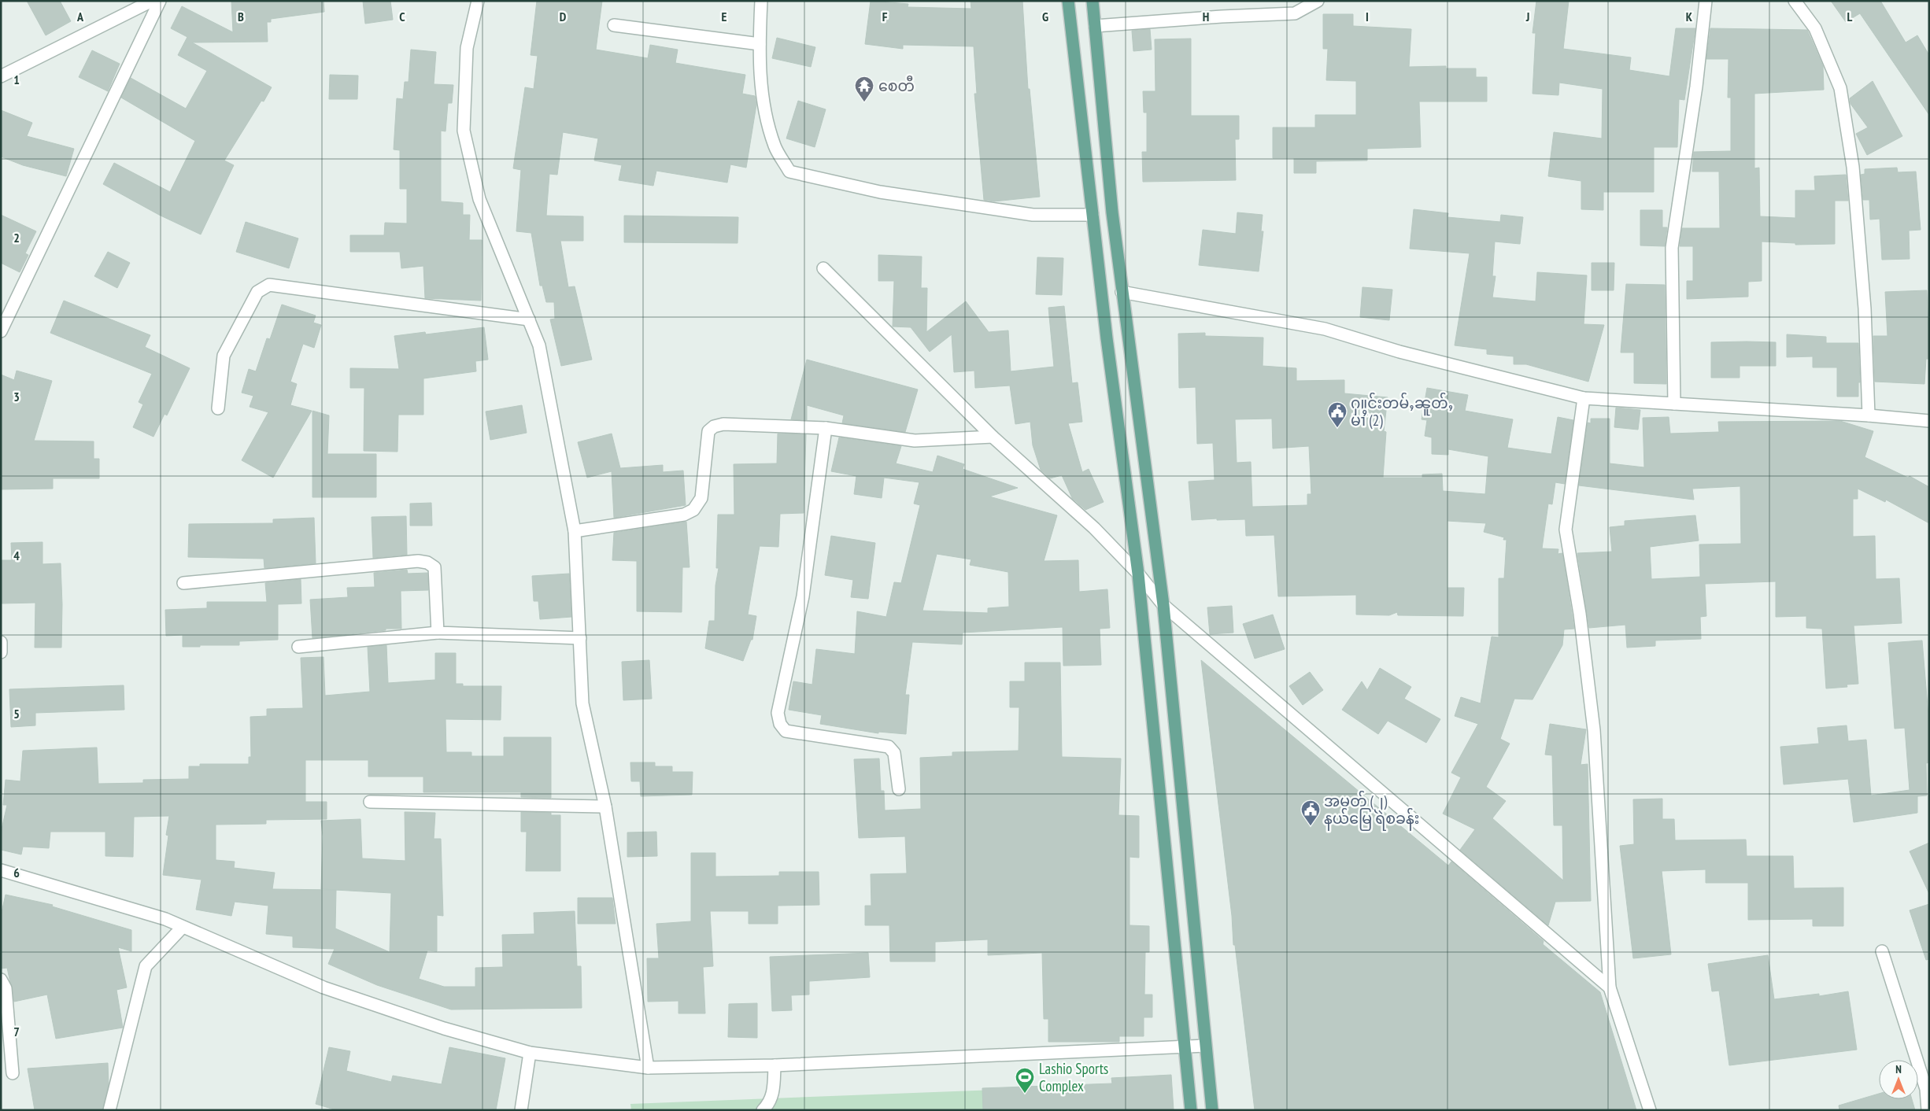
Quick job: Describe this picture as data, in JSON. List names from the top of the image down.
{
  "places": {
    "temple": ["စေတီ"],
    "public building": ["ႁူင်းတမ်ႇၼူတ်ႇ မၢႆ (2)", "အမှတ် (၂) နယ်မြေ ရဲစခန်း"],
    "sports": ["Lashio Sports Complex"]
  },
  "north": "top",
  "grid": {
    "columns": [
      "A",
      "B",
      "C",
      "D",
      "E",
      "F",
      "G",
      "H",
      "I",
      "J",
      "K",
      "L"
    ],
    "rows": [
      "1",
      "2",
      "3",
      "4",
      "5",
      "6",
      "7"
    ]
  }
}
